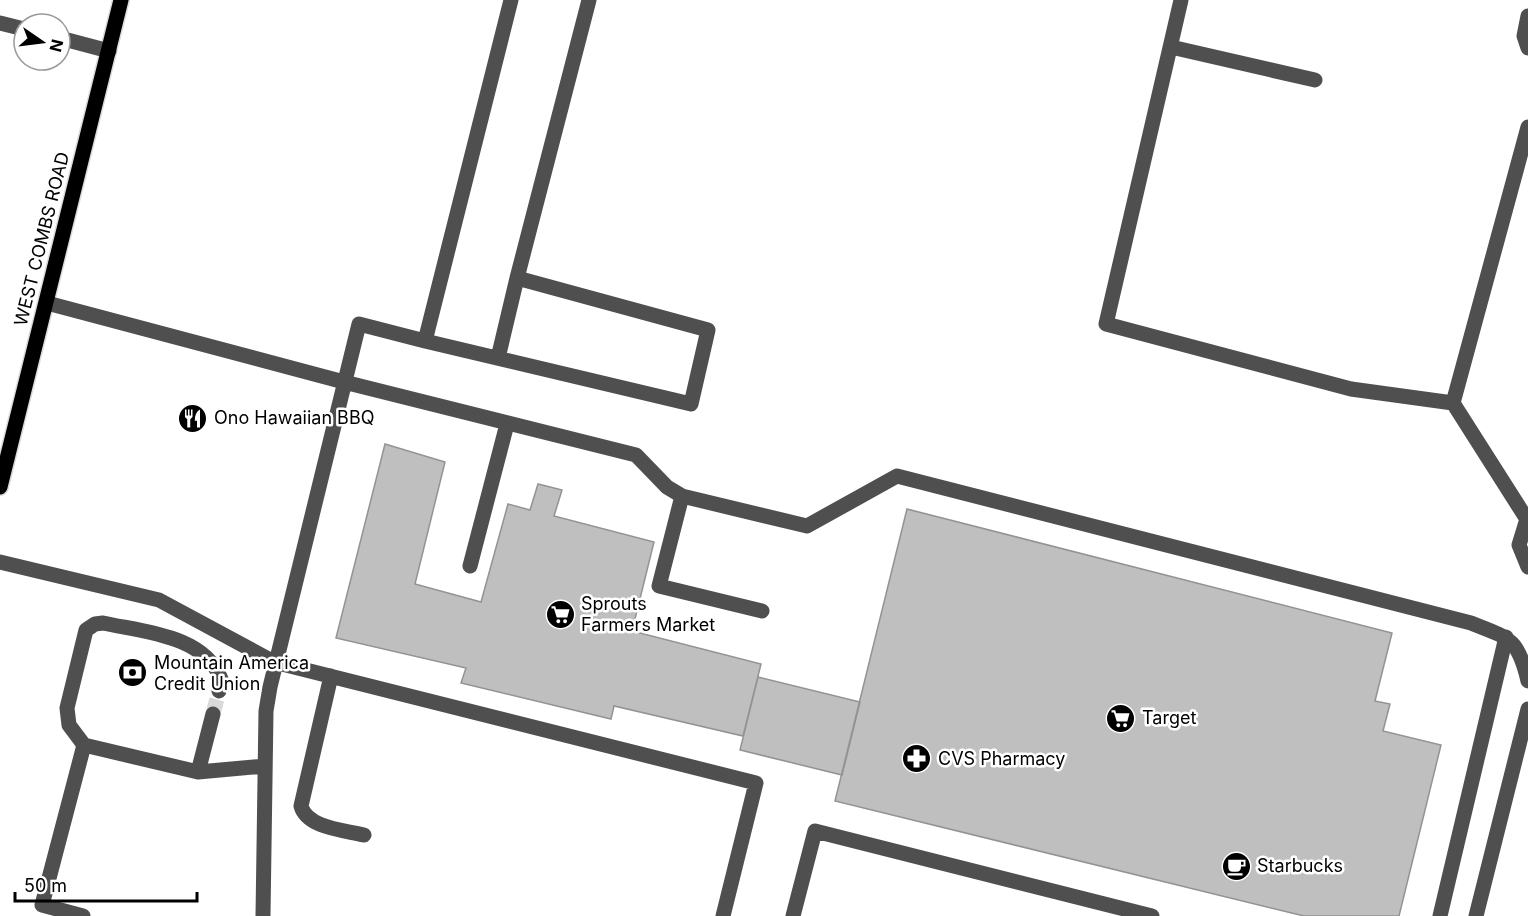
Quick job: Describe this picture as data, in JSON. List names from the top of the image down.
{
  "streets": {
    "main road": ["WEST COMBS ROAD"]
  },
  "places": {
    "restaurant": ["Ono Hawaiian BBQ"],
    "supermarket": ["Sprouts Farmers Market", "Target"],
    "bank": ["Mountain America Credit Union"],
    "pharmacy": ["CVS Pharmacy"],
    "cafe": ["Starbucks"]
  },
  "scale_bar": "50 m",
  "north": "right"
}
